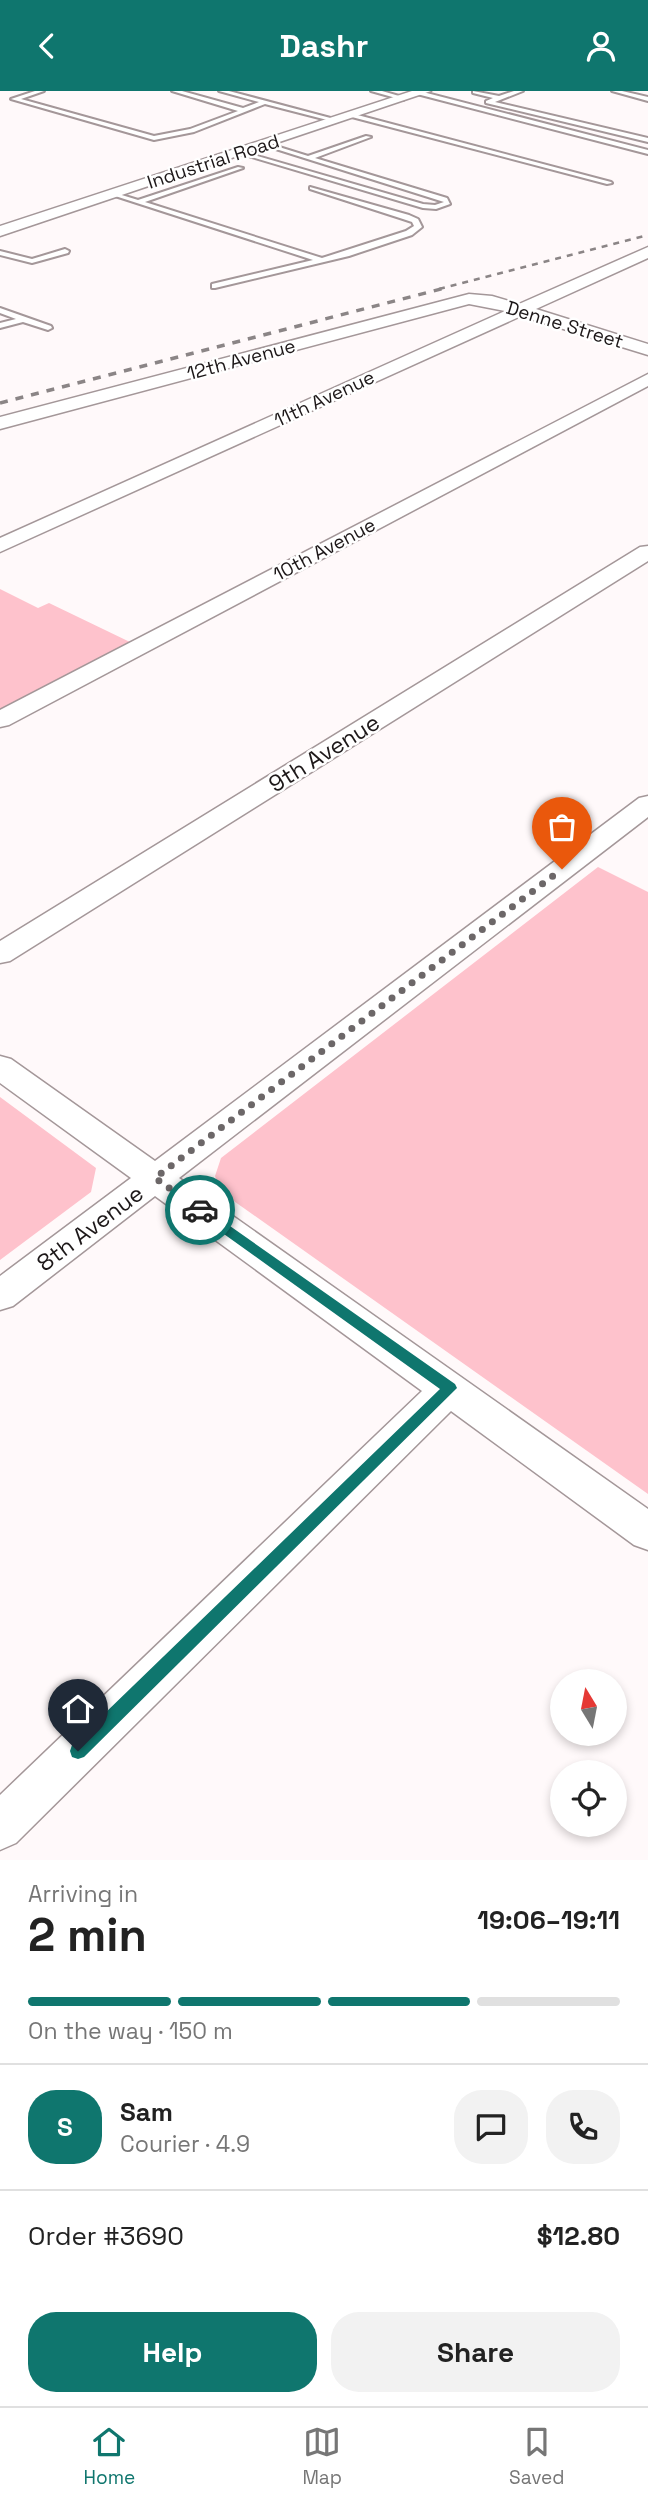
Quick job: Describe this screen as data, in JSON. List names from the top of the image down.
{
  "streets": {
    "street": [
      "Industrial Road",
      "Denne Street",
      "12th Avenue",
      "11th Avenue",
      "10th Avenue",
      "9th Avenue",
      "8th Avenue"
    ]
  },
  "crossings": [
    ["Denne Street", "12th Avenue"],
    ["Denne Street", "11th Avenue"]
  ],
  "north": "top",
  "page": {
    "header": "Dashr",
    "heading": ["2 min", "Arriving in", "19:06–19:11"],
    "panel": [
      "Sam",
      "Courier · 4.9",
      "Order #3690",
      "$12.80"
    ],
    "bar": "On the way · 150 m",
    "round": "S",
    "buttons": ["Help", "Share"],
    "tabs": ["Home", "Map", "Saved"]
  }
}
